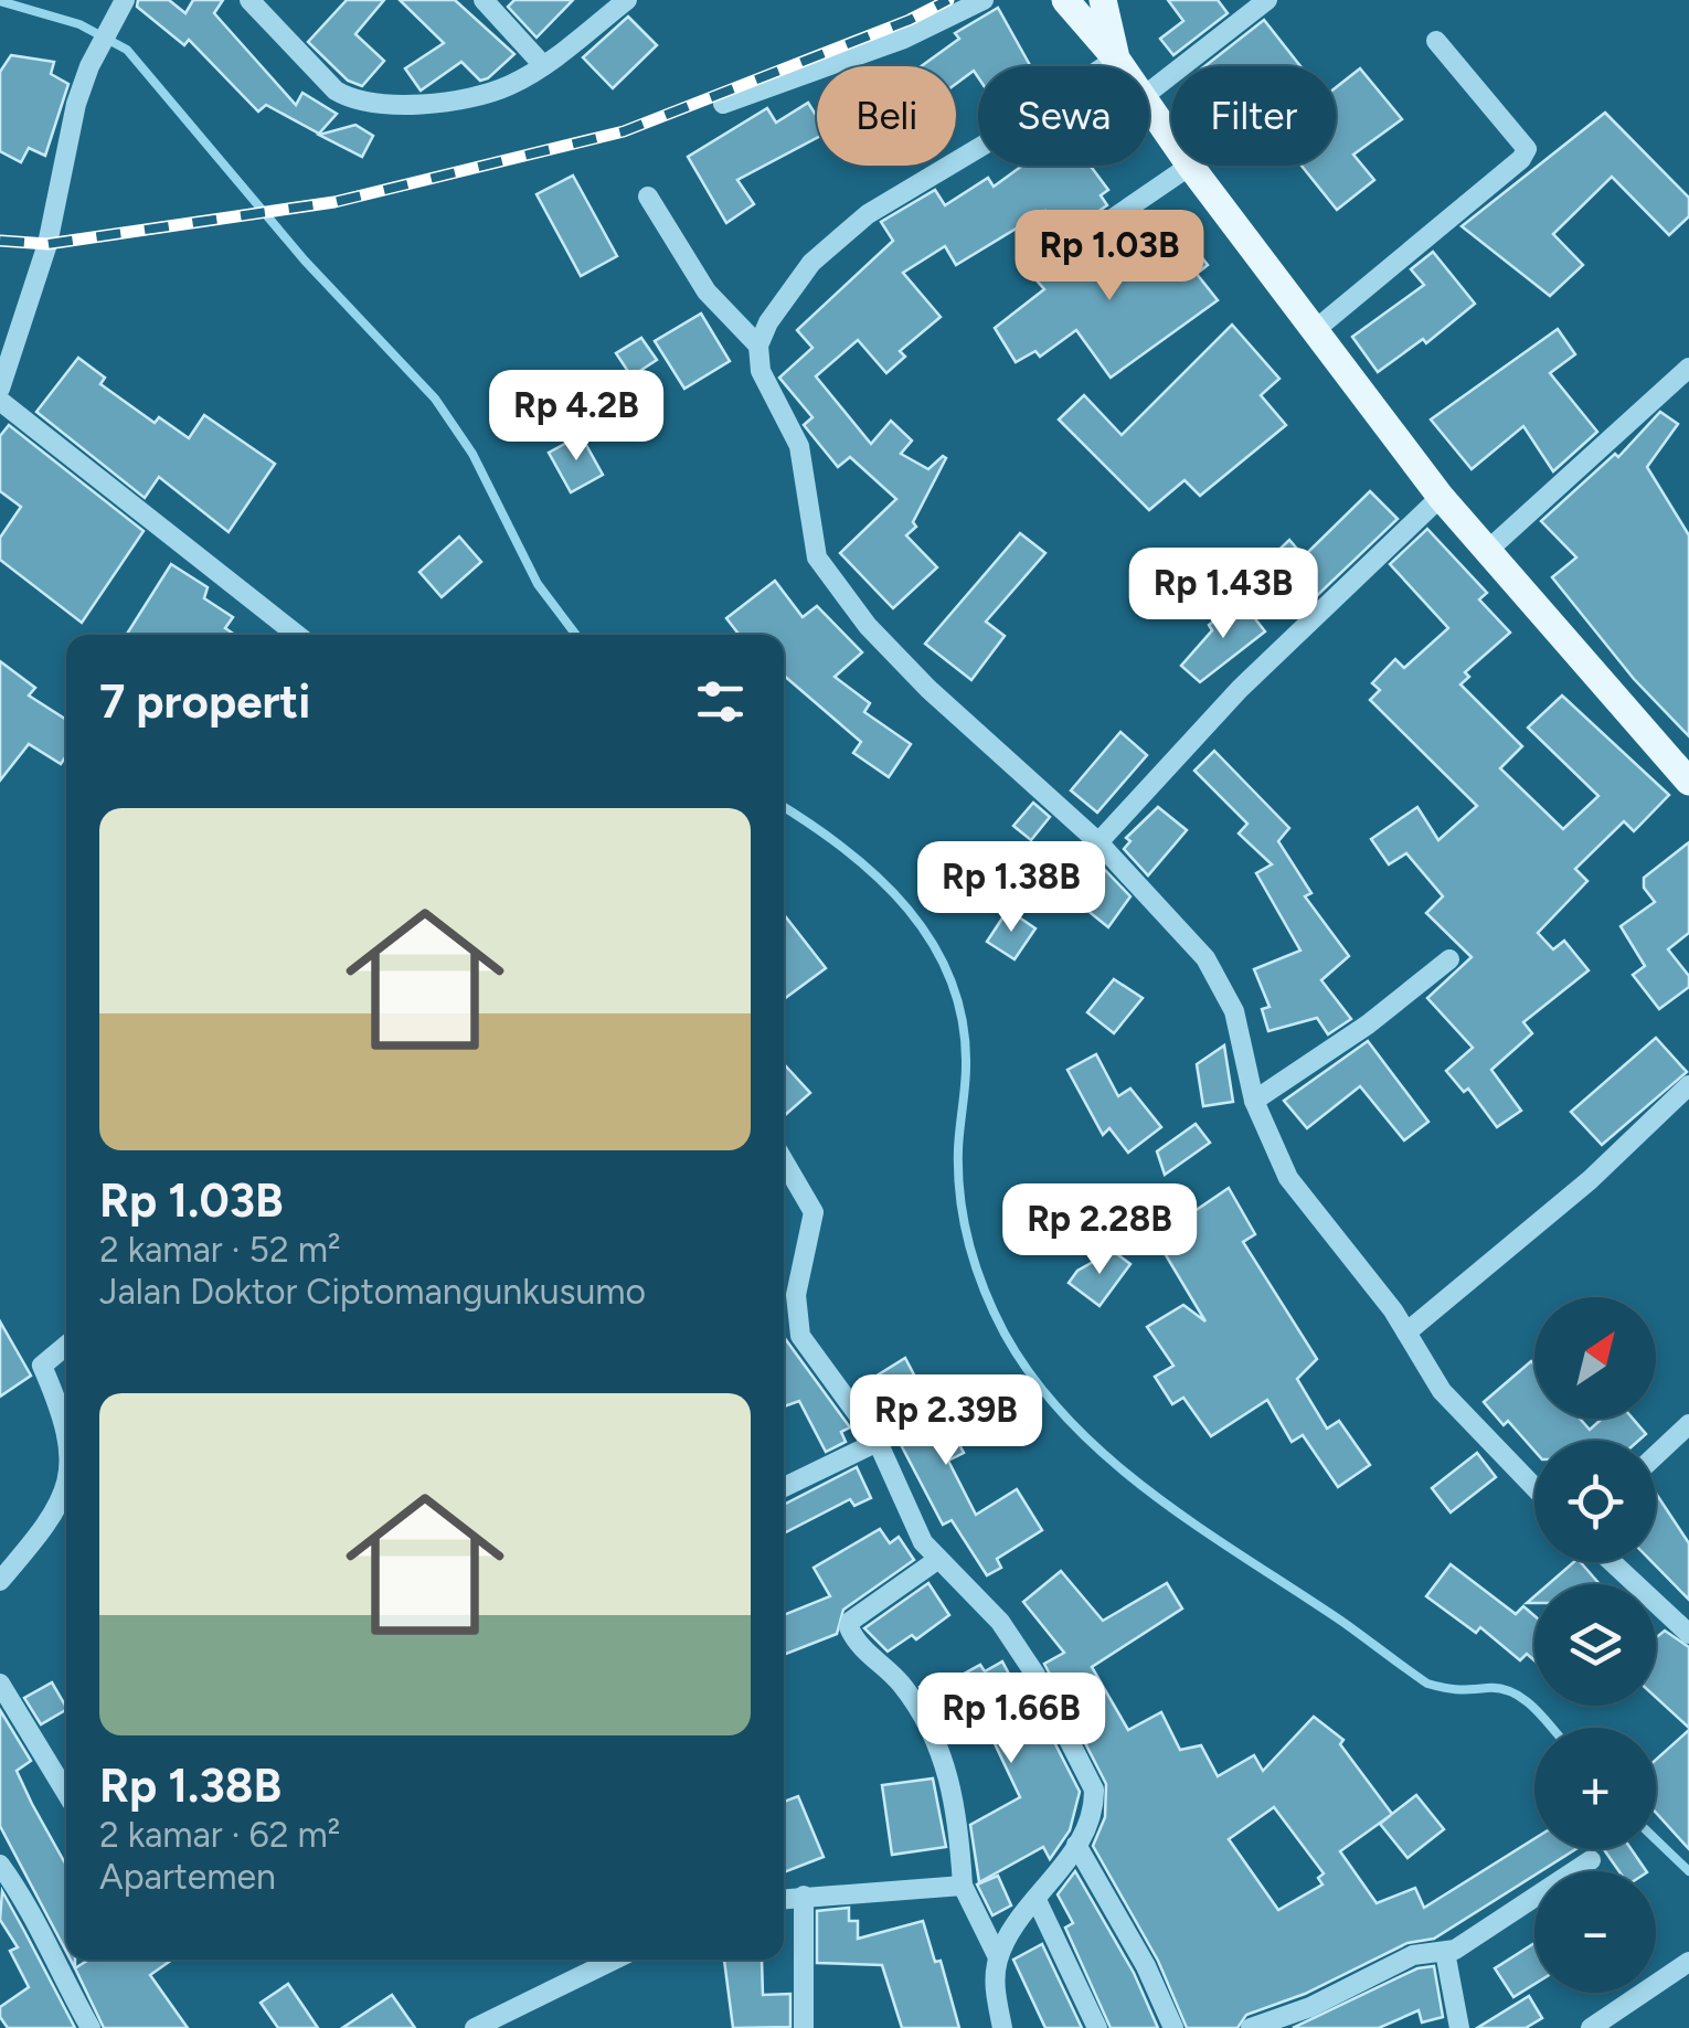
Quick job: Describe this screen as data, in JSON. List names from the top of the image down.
{
  "north": "top right",
  "page": {
    "chip": ["Beli", "Sewa", "Filter"],
    "price": [
      "Rp 1.03B",
      "Rp 4.2B",
      "Rp 1.43B",
      "Rp 1.38B",
      "Rp 2.28B",
      "Rp 2.39B",
      "Rp 1.66B"
    ],
    "heading": "7 properti",
    "list": [
      {
        "name": "Rp 1.03B",
        "note": "2 kamar · 52 m² · Jalan Doktor Ciptomangunkusumo"
      },
      {
        "name": "Rp 1.38B",
        "note": "2 kamar · 62 m² · Apartemen"
      }
    ],
    "map_buttons": ["+", "−"]
  }
}
